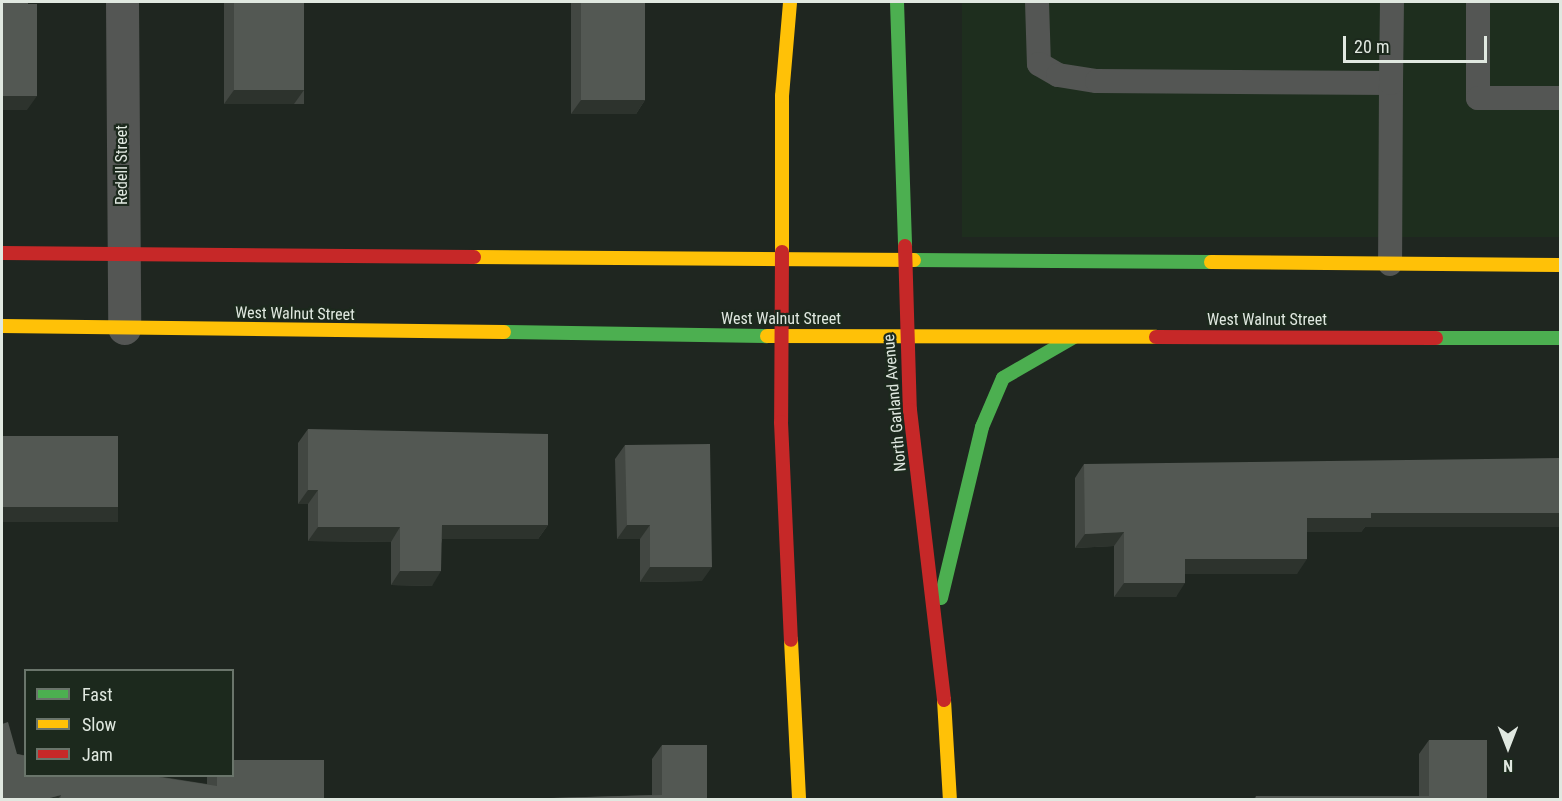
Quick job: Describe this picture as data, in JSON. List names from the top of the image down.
{
  "streets": {
    "main road": ["West Walnut Street", "North Garland Avenue"],
    "street": ["Redell Street"]
  },
  "crossings": [
    ["Redell Street", "West Walnut Street"],
    ["West Walnut Street", "North Garland Avenue"]
  ],
  "legend": ["Fast", "Slow", "Jam"],
  "scale_bar": "20 m",
  "north": "bottom"
}
